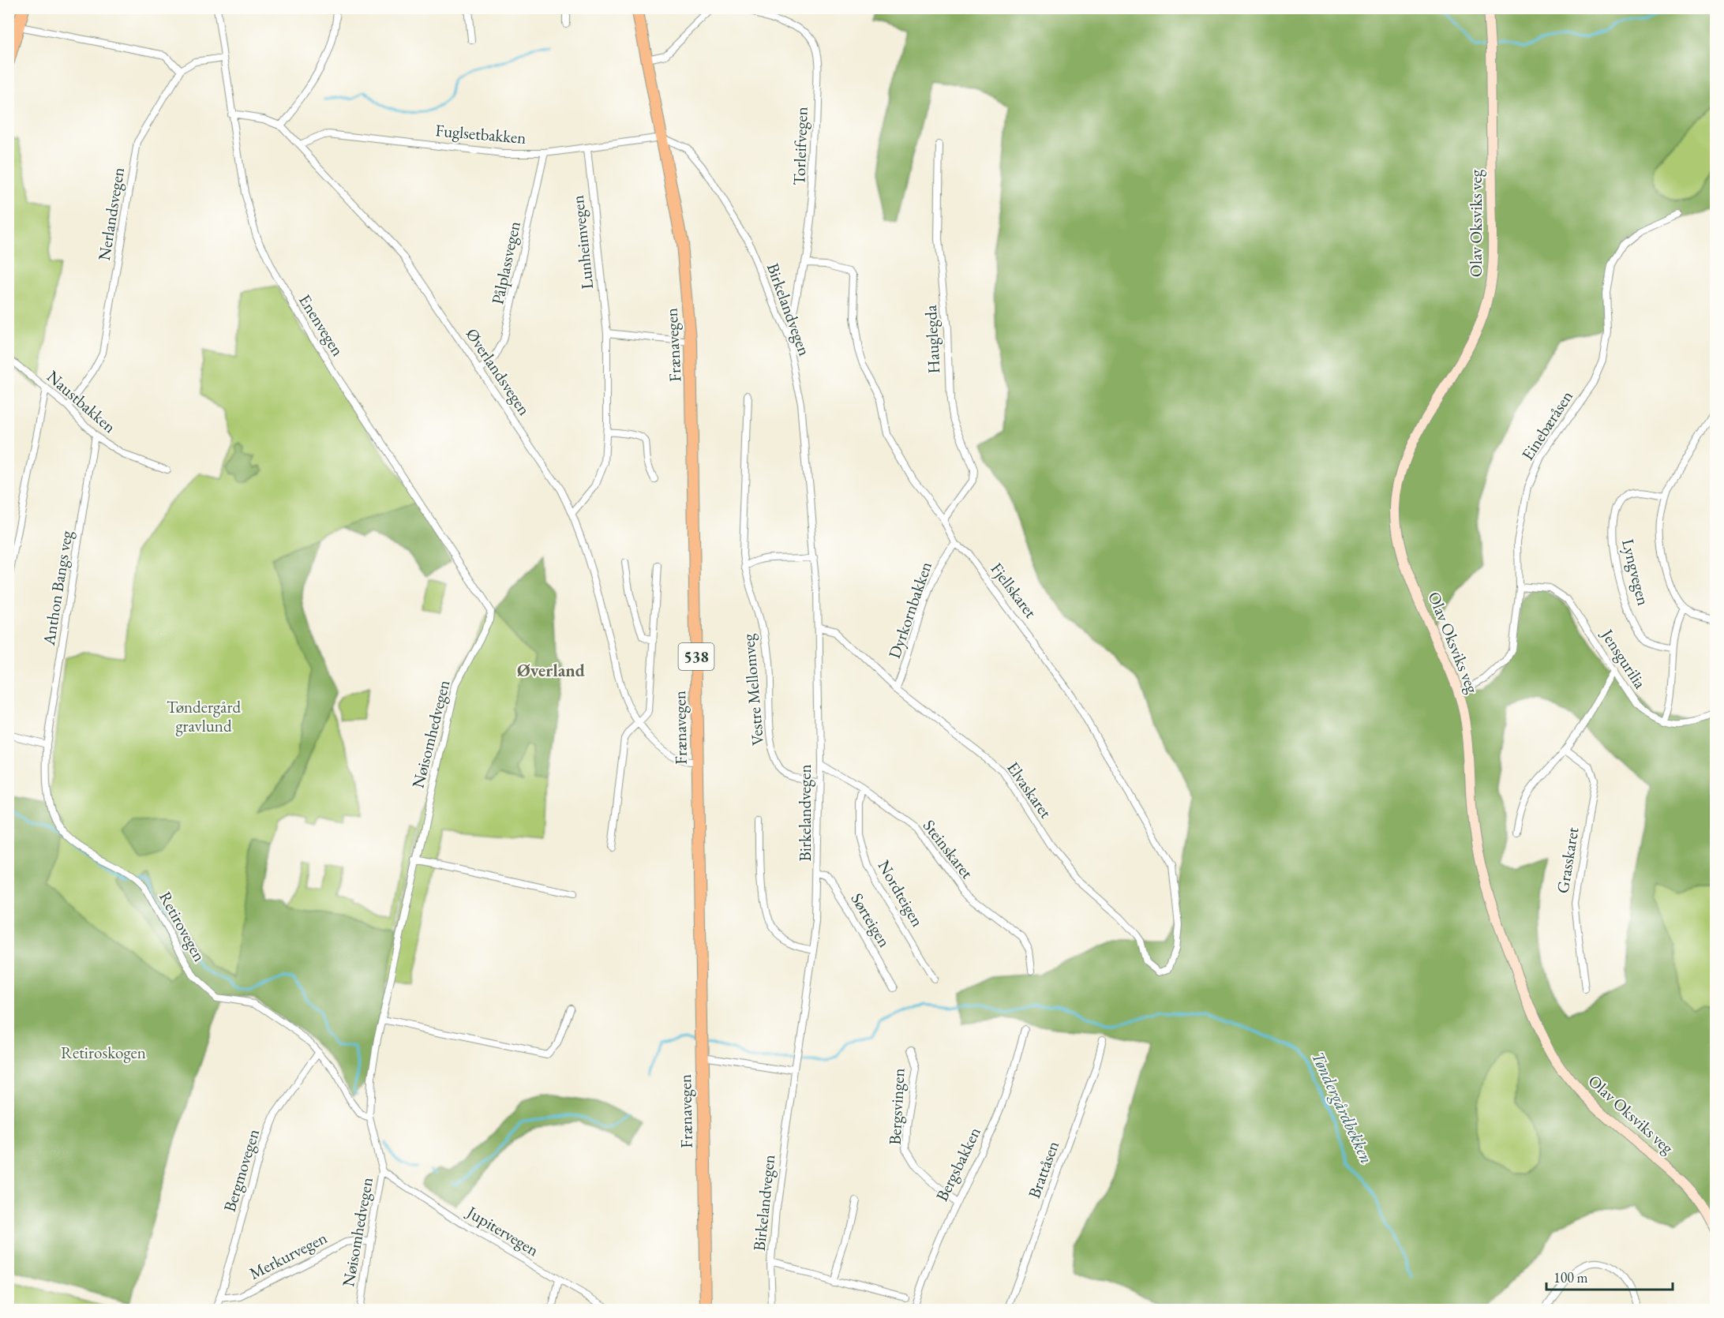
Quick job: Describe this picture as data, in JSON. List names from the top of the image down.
{
  "streets": {
    "main road": ["Frænavegen", "538"],
    "street": [
      "Fuglsetbakken",
      "Torleifvegen",
      "Nerlandsvegen",
      "Olav Oksviks veg",
      "Lunheimvegen",
      "Pålplassvegen",
      "Birkelandvegen",
      "Enenvegen",
      "Hauglegda",
      "Øverlandsvegen",
      "Naustbakken",
      "Einebæråsen",
      "Lyngvegen",
      "Anthon Bangs veg",
      "Fjellskaret",
      "Dyrkornbakken",
      "Jensgurilia",
      "Vestre Mellomveg",
      "Nøisomhedvegen",
      "Elvaskaret",
      "Steinskaret",
      "Grasskaret",
      "Nordteigen",
      "Sørteigen",
      "Retirovegen",
      "Bergsvingen",
      "Bergsbakken",
      "Brattåsen",
      "Bergmovegen",
      "Jupitervegen",
      "Merkurvegen"
    ]
  },
  "crossings": [
    ["Fuglsetbakken", "Lunheimvegen"],
    ["Fuglsetbakken", "Pålplassvegen"],
    ["Fuglsetbakken", "Birkelandvegen"],
    ["Fuglsetbakken", "Frænavegen"],
    ["Fuglsetbakken", "Øverlandsvegen"],
    ["Torleifvegen", "Birkelandvegen"],
    ["Torleifvegen", "Fjellskaret"],
    ["Nerlandsvegen", "Naustbakken"],
    ["Olav Oksviks veg", "Einebæråsen"],
    ["Lunheimvegen", "Øverlandsvegen"],
    ["Pålplassvegen", "Øverlandsvegen"],
    ["Birkelandvegen", "Frænavegen"],
    ["Birkelandvegen", "Vestre Mellomveg"],
    ["Birkelandvegen", "Elvaskaret"],
    ["Birkelandvegen", "Steinskaret"],
    ["Birkelandvegen", "Sørteigen"],
    ["Enenvegen", "Øverlandsvegen"],
    ["Enenvegen", "Nøisomhedvegen"],
    ["Hauglegda", "Fjellskaret"],
    ["Frænavegen", "Øverlandsvegen"],
    ["Naustbakken", "Anthon Bangs veg"],
    ["Einebæråsen", "Jensgurilia"],
    ["Anthon Bangs veg", "Retirovegen"],
    ["Fjellskaret", "Dyrkornbakken"],
    ["Fjellskaret", "Elvaskaret"],
    ["Dyrkornbakken", "Elvaskaret"],
    ["Nøisomhedvegen", "Retirovegen"],
    ["Nøisomhedvegen", "Jupitervegen"],
    ["Nøisomhedvegen", "Merkurvegen"],
    ["Steinskaret", "Nordteigen"],
    ["Retirovegen", "Bergmovegen"],
    ["Bergsvingen", "Bergsbakken"],
    ["Bergmovegen", "Merkurvegen"]
  ],
  "districts": ["Øverland"],
  "water": ["Tøndergårdbekken"],
  "parks": ["Tøndergård gravlund", "Retiroskogen"],
  "scale_bar": "100 m"
}
